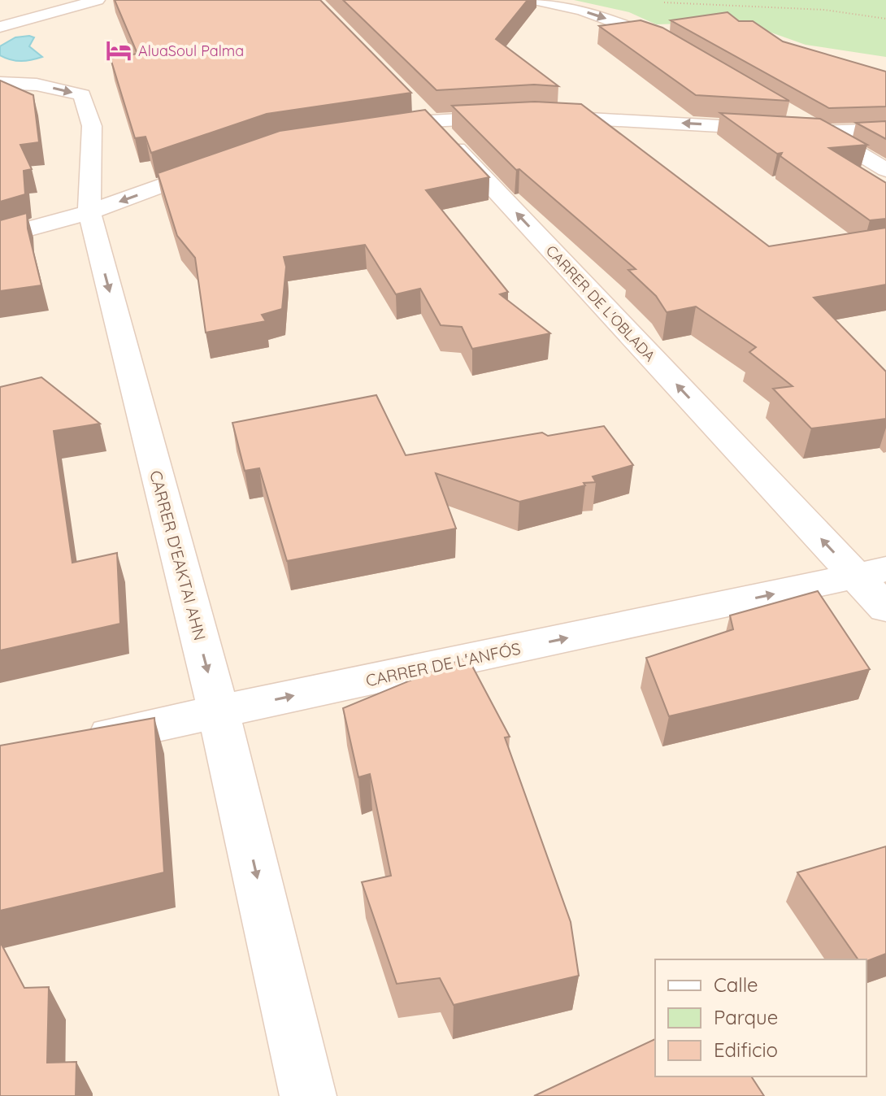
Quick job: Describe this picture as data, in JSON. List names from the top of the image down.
{
  "streets": {
    "street": ["CARRER DE L'OBLADA", "CARRER D'EAKTAI AHN", "CARRER DE L'ANFÓS"]
  },
  "crossings": [
    ["CARRER DE L'OBLADA", "CARRER DE L'ANFÓS"],
    ["CARRER D'EAKTAI AHN", "CARRER DE L'ANFÓS"]
  ],
  "one_way": ["CARRER DE L'OBLADA", "CARRER D'EAKTAI AHN", "CARRER DE L'ANFÓS"],
  "places": {
    "hotel": ["AluaSoul Palma"]
  },
  "legend": ["Calle", "Parque", "Edificio"]
}
